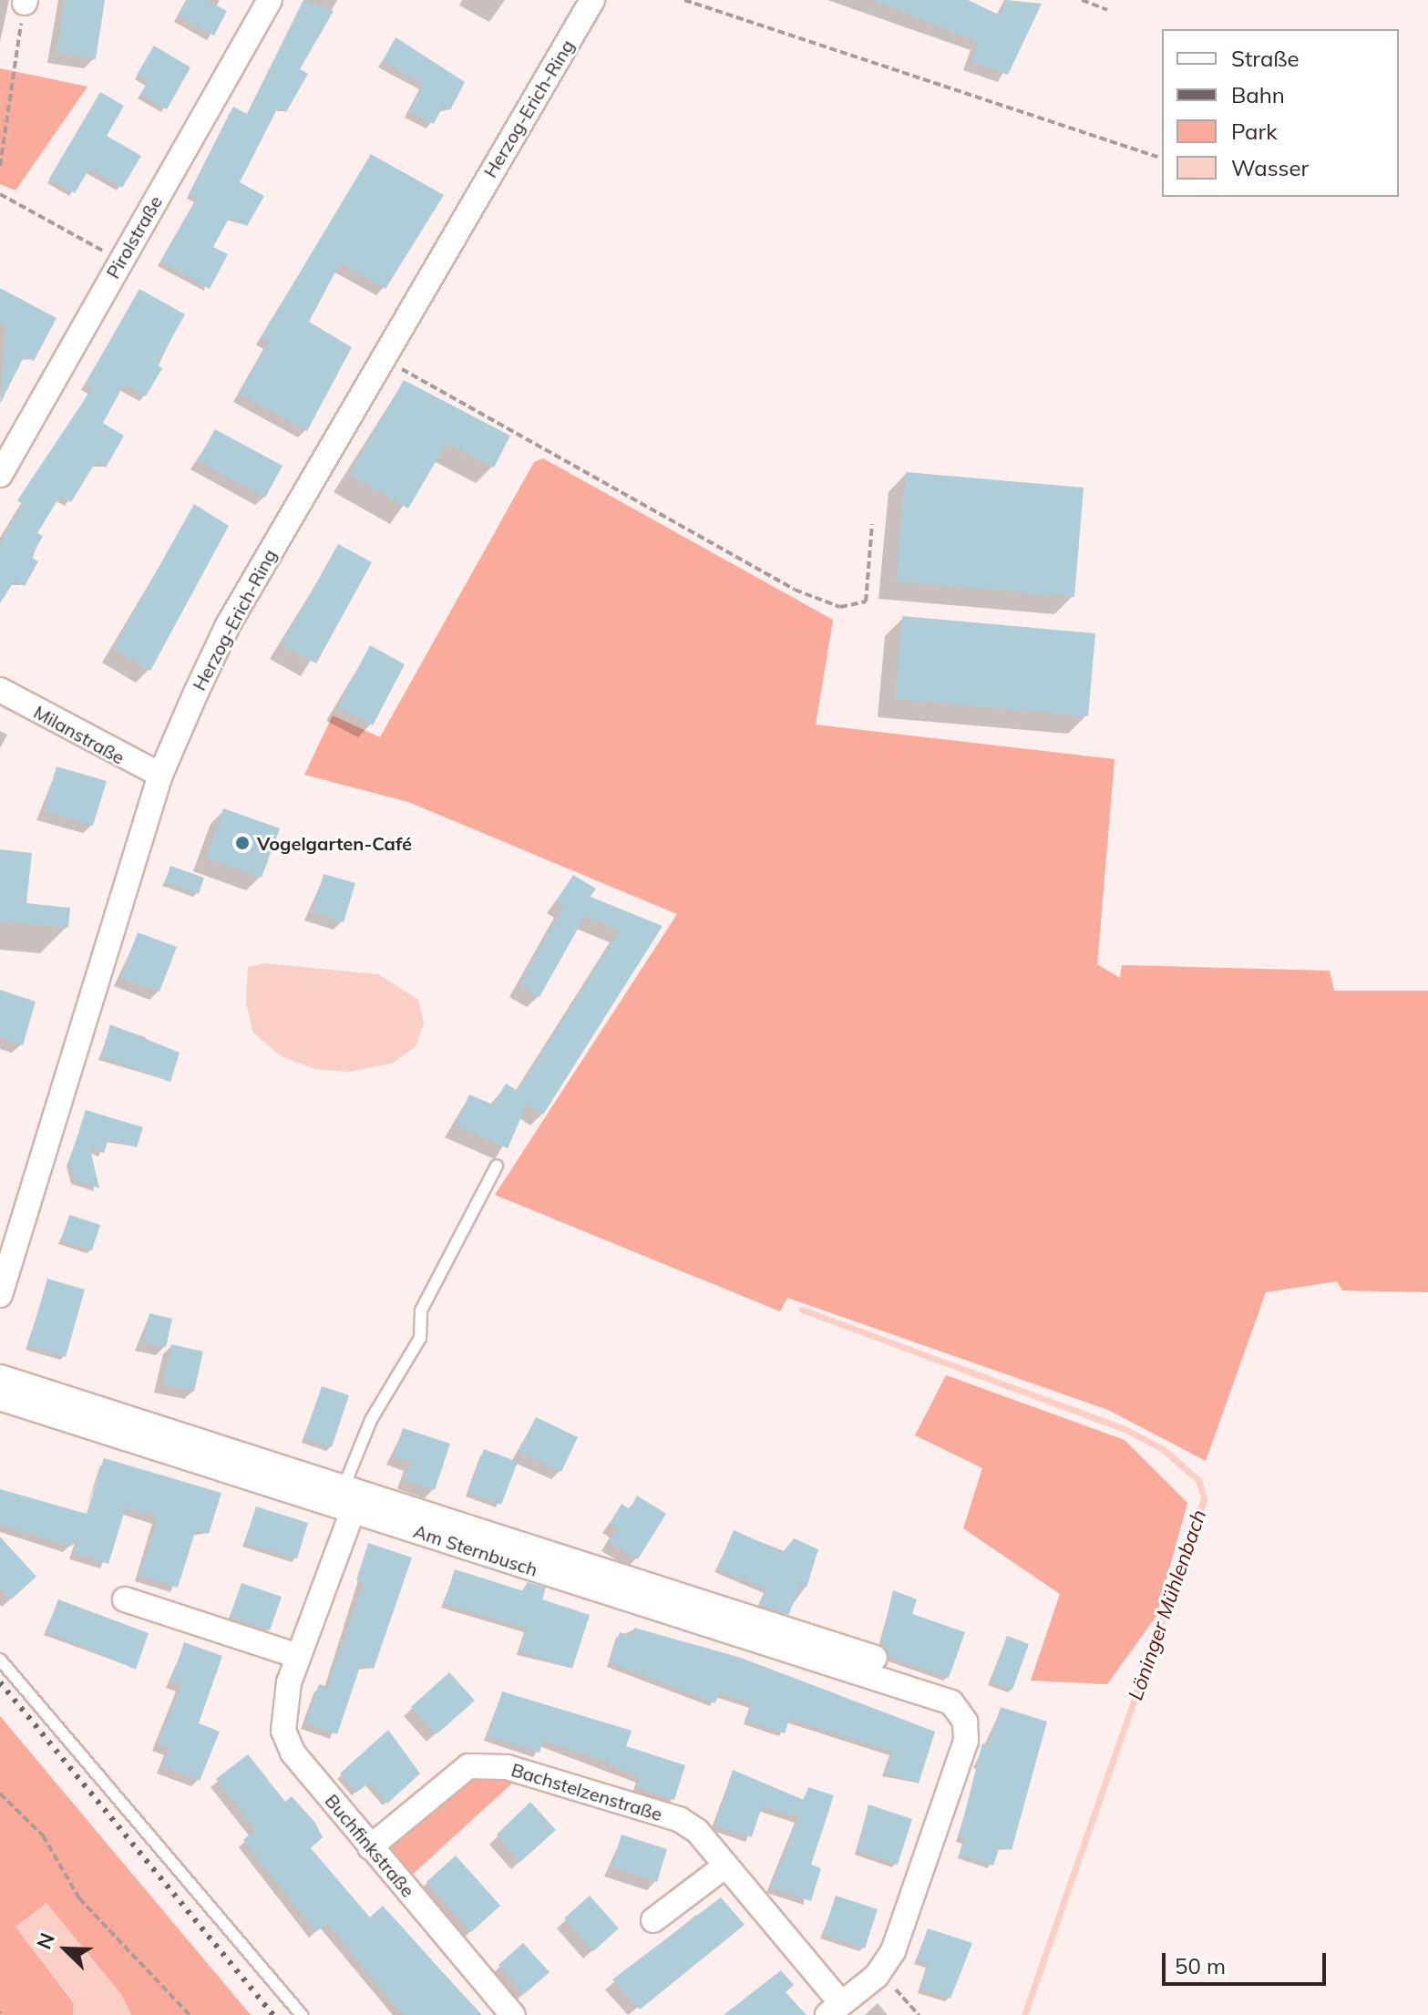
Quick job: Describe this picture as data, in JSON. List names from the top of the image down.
{
  "streets": {
    "street": [
      "Herzog-Erich-Ring",
      "Pirolstraße",
      "Milanstraße",
      "Am Sternbusch",
      "Bachstelzenstraße",
      "Buchfinkstraße"
    ]
  },
  "crossings": [
    ["Herzog-Erich-Ring", "Milanstraße"],
    ["Am Sternbusch", "Buchfinkstraße"],
    ["Bachstelzenstraße", "Buchfinkstraße"]
  ],
  "water": ["Löninger Mühlenbach"],
  "places": ["Vogelgarten-Café"],
  "legend": [
    "Straße",
    "Bahn",
    "Park",
    "Wasser"
  ],
  "scale_bar": "50 m",
  "north": "top left"
}
